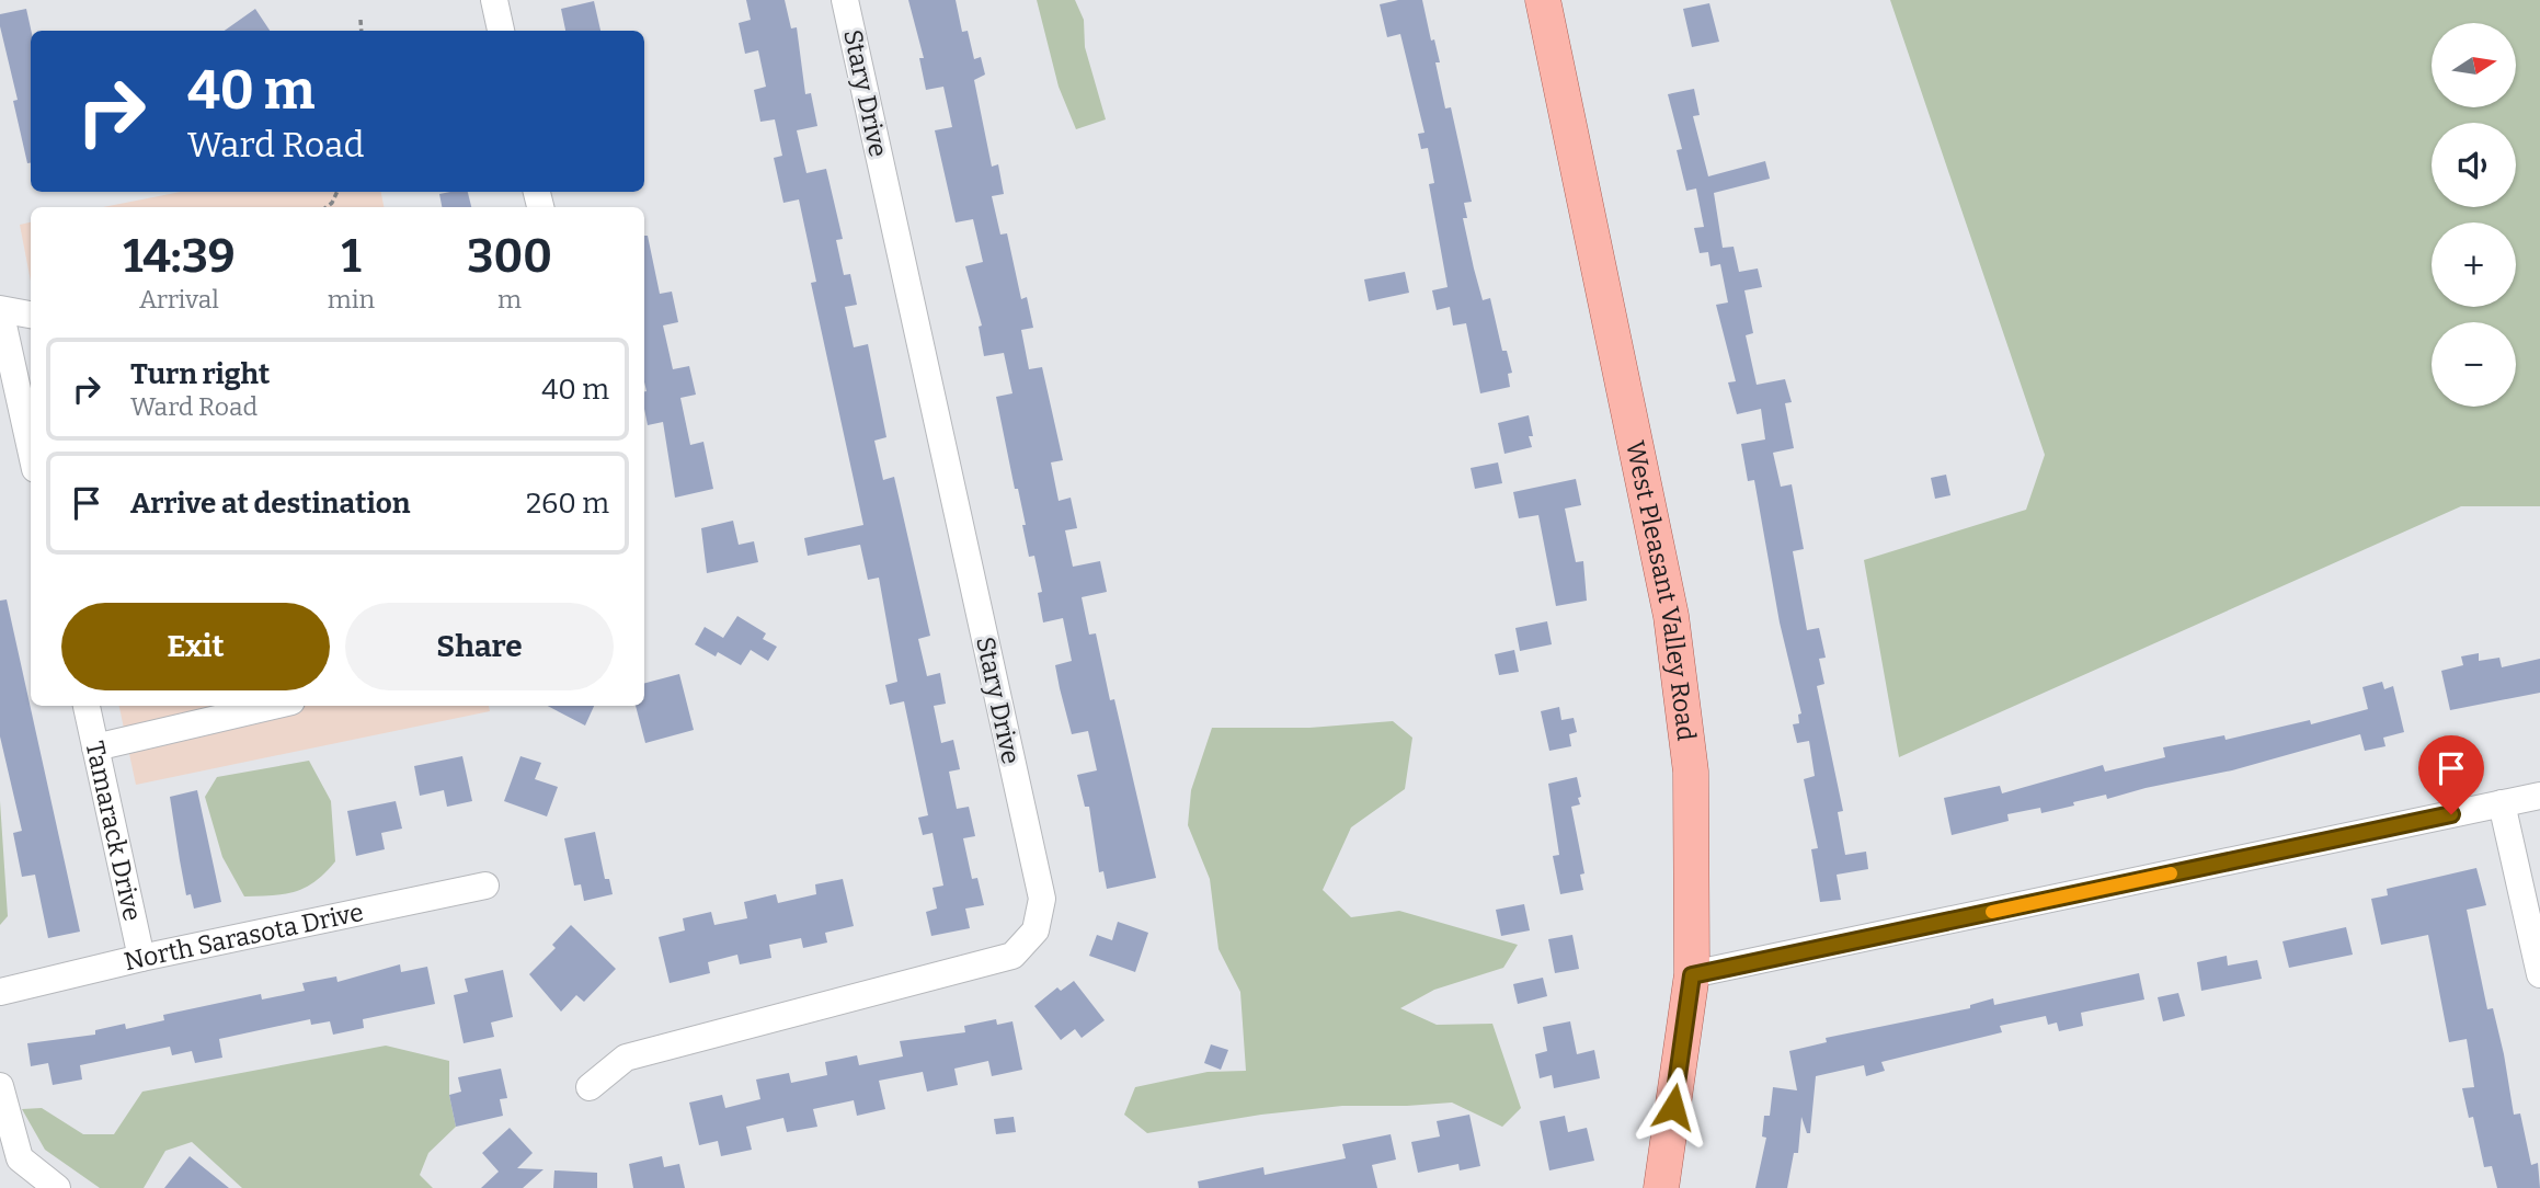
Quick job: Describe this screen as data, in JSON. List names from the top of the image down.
{
  "streets": {
    "main road": ["West Pleasant Valley Road"],
    "street": ["Stary Drive", "Tamarack Drive", "North Sarasota Drive"]
  },
  "crossings": [
    ["Tamarack Drive", "North Sarasota Drive"]
  ],
  "north": "right",
  "page": {
    "map_buttons": ["+", "−"],
    "turn": ["40 m", "Ward Road"],
    "eta": [
      "14:39",
      "Arrival",
      "1",
      "min",
      "300",
      "m"
    ],
    "list": [
      {
        "name": "Turn right",
        "note": "Ward Road",
        "value": "40 m"
      },
      {
        "name": "Arrive at destination",
        "value": "260 m"
      }
    ],
    "buttons": ["Exit", "Share"]
  }
}
